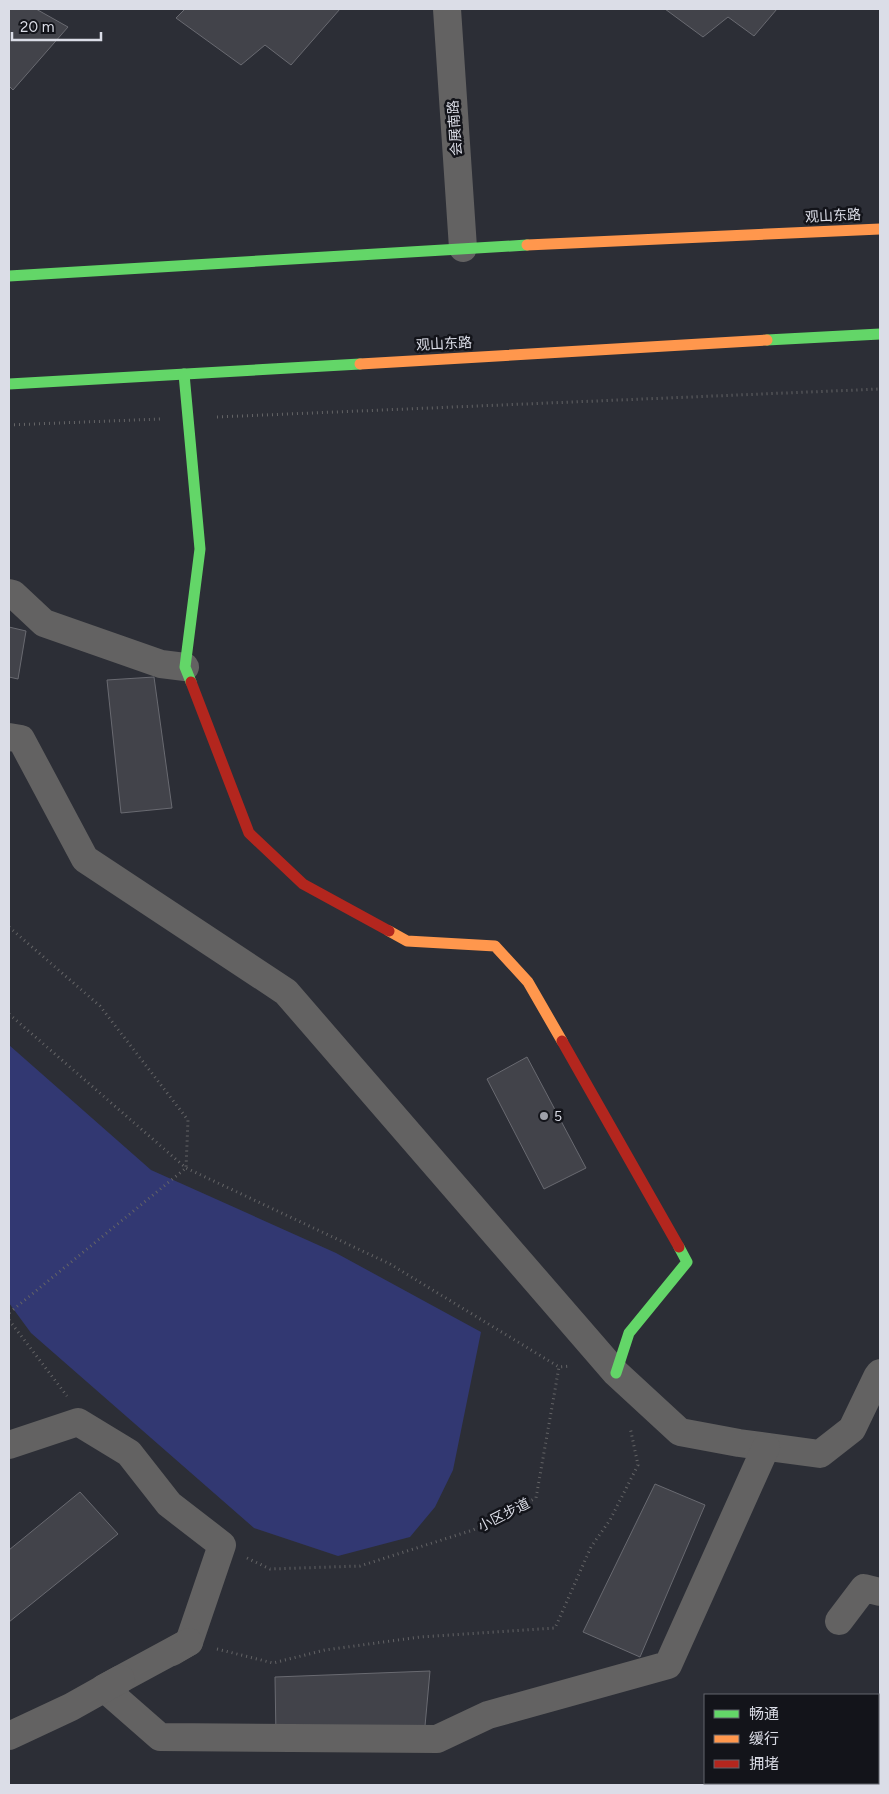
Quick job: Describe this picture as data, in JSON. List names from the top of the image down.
{
  "streets": {
    "main road": ["观山东路"],
    "street": ["会展南路"],
    "path": ["小区步道"]
  },
  "crossings": [
    ["会展南路", "观山东路"]
  ],
  "places": ["5"],
  "legend": ["畅通", "缓行", "拥堵"],
  "scale_bar": "20 m"
}
